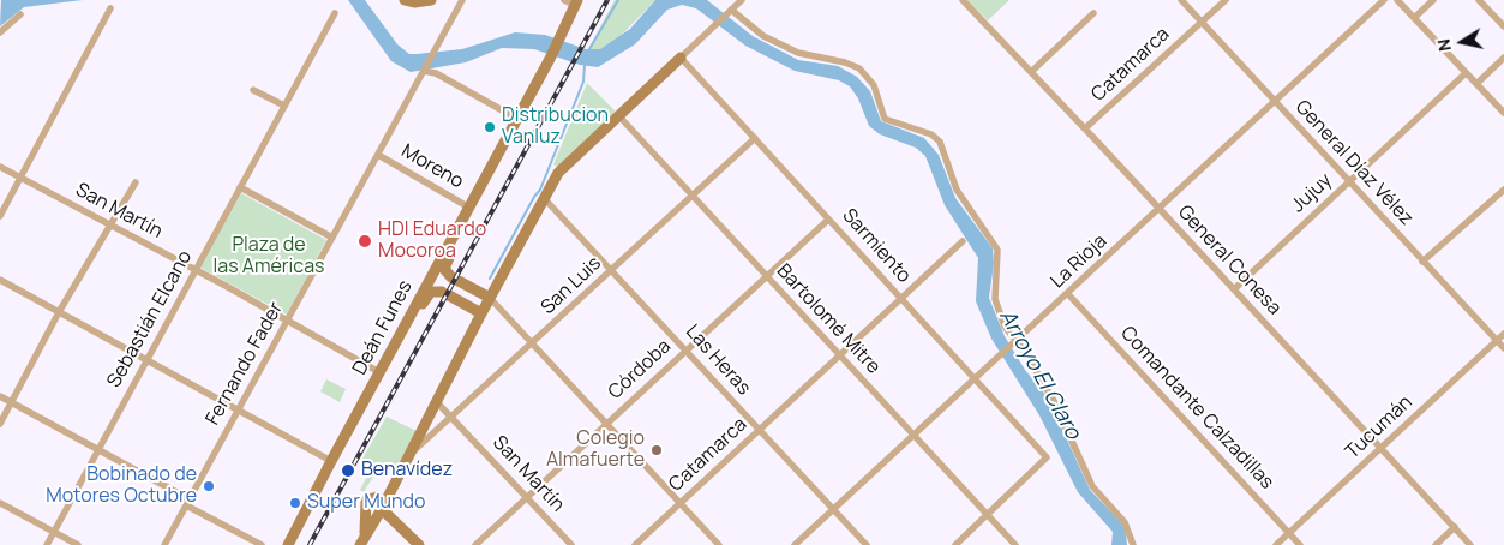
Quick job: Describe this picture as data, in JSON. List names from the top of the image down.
{
  "streets": {
    "street": [
      "Catamarca",
      "General Díaz Vélez",
      "Moreno",
      "Jujuy",
      "San Martín",
      "Sarmiento",
      "General Conesa",
      "La Rioja",
      "San Luis",
      "Sebastián Elcano",
      "Bartolomé Mitre",
      "Deán Funes",
      "Las Heras",
      "Fernando Fader",
      "Córdoba",
      "Comandante Calzadillas",
      "Tucumán"
    ]
  },
  "crossings": [
    ["Catamarca", "General Díaz Vélez"],
    ["Catamarca", "Sarmiento"],
    ["Catamarca", "General Conesa"],
    ["Catamarca", "Bartolomé Mitre"],
    ["Catamarca", "Las Heras"],
    ["General Díaz Vélez", "Jujuy"],
    ["General Díaz Vélez", "La Rioja"],
    ["General Díaz Vélez", "Tucumán"],
    ["Moreno", "Deán Funes"],
    ["Moreno", "Fernando Fader"],
    ["Jujuy", "General Conesa"],
    ["San Martín", "San Luis"],
    ["San Martín", "Sebastián Elcano"],
    ["San Martín", "Deán Funes"],
    ["San Martín", "Fernando Fader"],
    ["San Martín", "Córdoba"],
    ["Sarmiento", "La Rioja"],
    ["Sarmiento", "San Luis"],
    ["Sarmiento", "Bartolomé Mitre"],
    ["Sarmiento", "Córdoba"],
    ["General Conesa", "La Rioja"],
    ["General Conesa", "Tucumán"],
    ["La Rioja", "Bartolomé Mitre"],
    ["La Rioja", "Las Heras"],
    ["La Rioja", "Comandante Calzadillas"],
    ["San Luis", "Bartolomé Mitre"],
    ["San Luis", "Las Heras"],
    ["Bartolomé Mitre", "Córdoba"],
    ["Las Heras", "Córdoba"],
    ["Comandante Calzadillas", "Tucumán"]
  ],
  "water": ["Arroyo El Claro"],
  "parks": ["Plaza de las Américas"],
  "places": [
    "Distribucion Vanluz",
    "HDI Eduardo Mocoroa",
    "Colegio Almafuerte",
    "Benavídez",
    "Bobinado de Motores Octubre",
    "Super Mundo"
  ],
  "north": "left"
}
